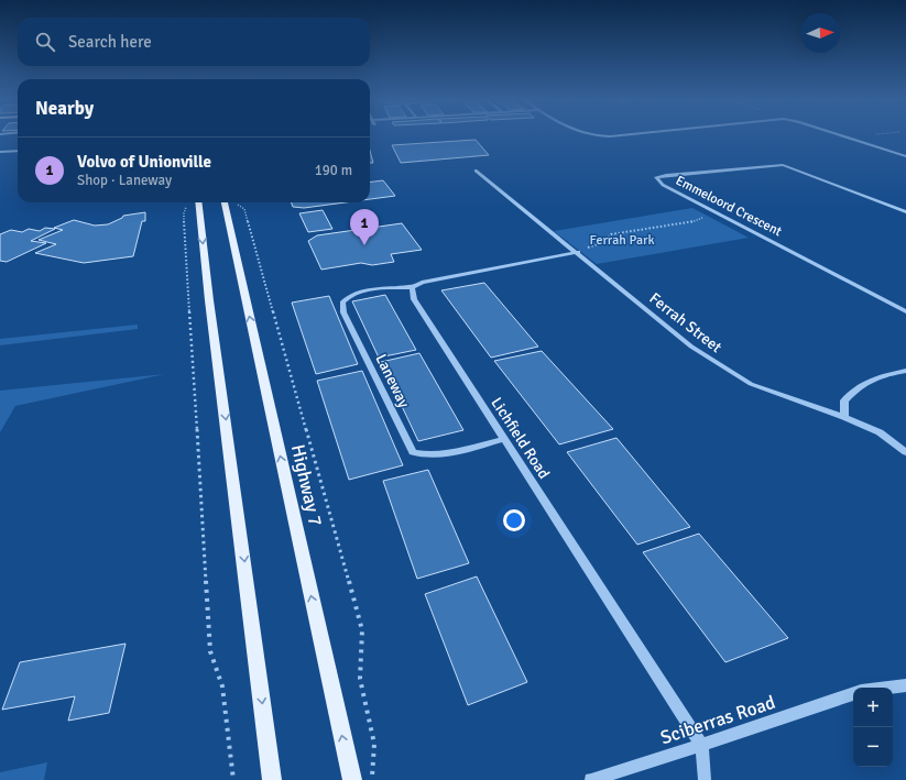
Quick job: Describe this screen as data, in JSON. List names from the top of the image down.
{
  "streets": {
    "main road": ["Highway 7"],
    "street": [
      "Emmeloord Crescent",
      "Ferrah Street",
      "Laneway",
      "Lichfield Road",
      "Sciberras Road"
    ]
  },
  "crossings": [
    ["Laneway", "Lichfield Road"],
    ["Lichfield Road", "Sciberras Road"]
  ],
  "parks": ["Ferrah Park"],
  "north": "right",
  "page": {
    "search": "Search here",
    "heading": "Nearby",
    "list": [
      {
        "mark": "1",
        "name": "Volvo of Unionville",
        "note": "Shop · Laneway",
        "value": "190 m"
      }
    ],
    "pins": "1",
    "map_buttons": ["+", "−"]
  }
}
